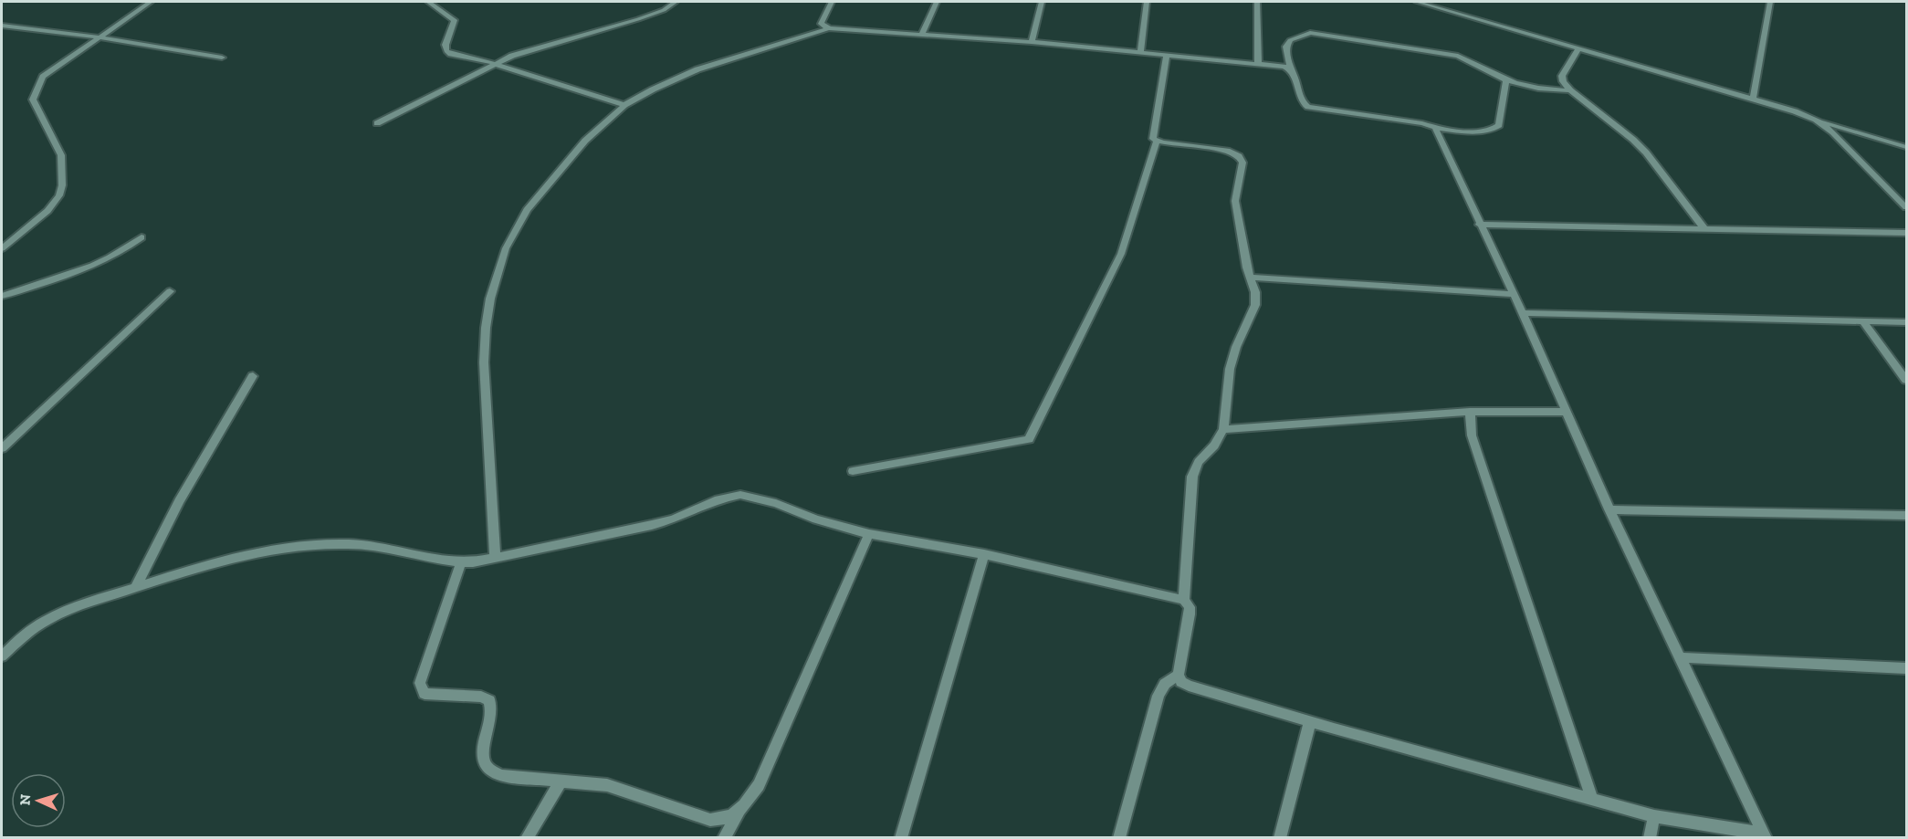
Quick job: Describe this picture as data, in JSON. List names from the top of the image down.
{
  "north": "left"
}
